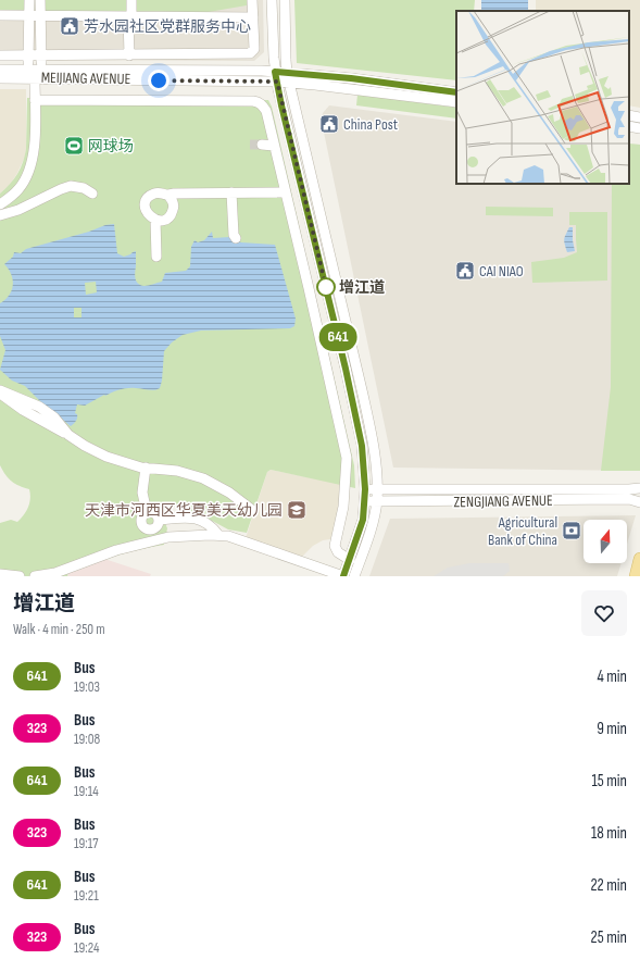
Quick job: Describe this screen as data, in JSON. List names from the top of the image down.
{
  "streets": {
    "street": ["MEIJIANG AVENUE", "ZENGJIANG AVENUE"]
  },
  "places": {
    "public building": ["芳水园社区党群服务中心", "China Post", "CAI NIAO"],
    "sports": ["网球场"],
    "other": ["增江道"],
    "school or university": ["天津市河西区华夏美天幼儿园"],
    "bank": ["Agricultural Bank of China"]
  },
  "lines": ["bus line 641"],
  "north": "top",
  "page": {
    "on_map": "641",
    "heading": ["增江道", "Walk · 4 min · 250 m"],
    "list": [
      {
        "mark": "641",
        "name": "Bus",
        "note": "19:03",
        "value": "4 min"
      },
      {
        "mark": "323",
        "name": "Bus",
        "note": "19:08",
        "value": "9 min"
      },
      {
        "mark": "641",
        "name": "Bus",
        "note": "19:14",
        "value": "15 min"
      },
      {
        "mark": "323",
        "name": "Bus",
        "note": "19:17",
        "value": "18 min"
      },
      {
        "mark": "641",
        "name": "Bus",
        "note": "19:21",
        "value": "22 min"
      },
      {
        "mark": "323",
        "name": "Bus",
        "note": "19:24",
        "value": "25 min"
      }
    ]
  }
}
